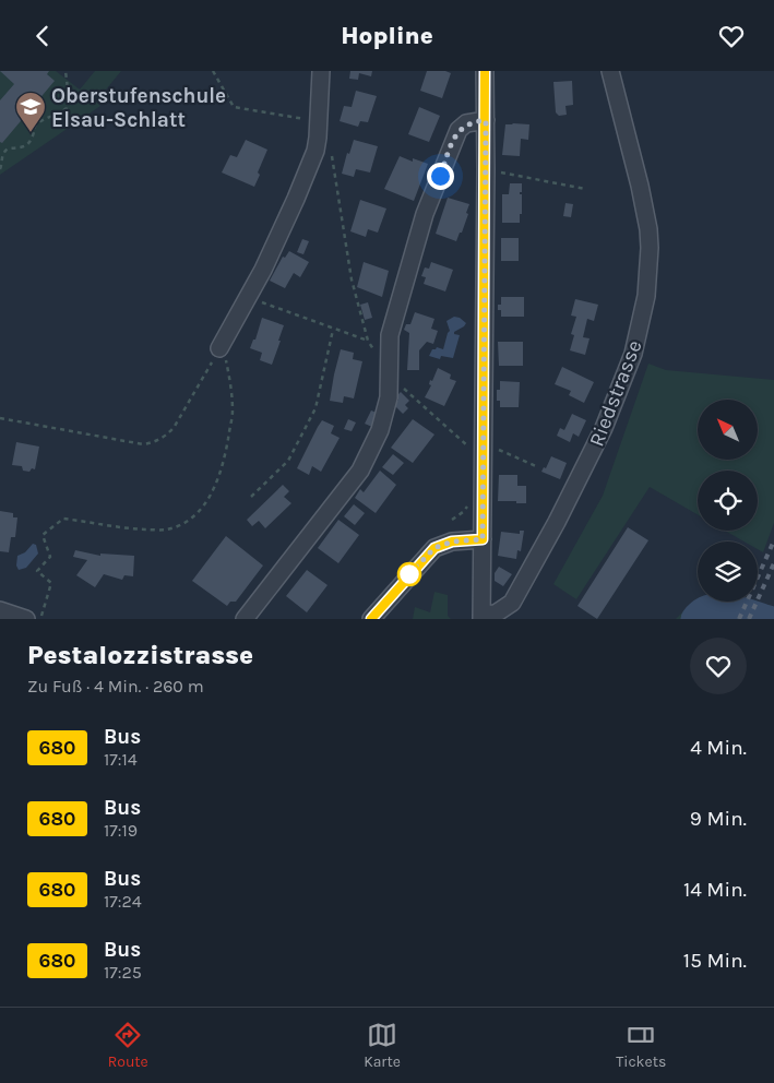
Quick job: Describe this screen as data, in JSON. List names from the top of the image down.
{
  "streets": {
    "street": ["Riedstrasse"]
  },
  "places": {
    "school or university": ["Oberstufenschule Elsau-Schlatt"]
  },
  "lines": ["bus line 680"],
  "north": "top left",
  "page": {
    "header": "Hopline",
    "heading": ["Pestalozzistrasse", "Zu Fuß · 4 Min. · 260 m"],
    "list": [
      {
        "mark": "680",
        "name": "Bus",
        "note": "17:14",
        "value": "4 Min."
      },
      {
        "mark": "680",
        "name": "Bus",
        "note": "17:19",
        "value": "9 Min."
      },
      {
        "mark": "680",
        "name": "Bus",
        "note": "17:24",
        "value": "14 Min."
      },
      {
        "mark": "680",
        "name": "Bus",
        "note": "17:25",
        "value": "15 Min."
      }
    ],
    "tabs": ["Route", "Karte", "Tickets"]
  }
}
